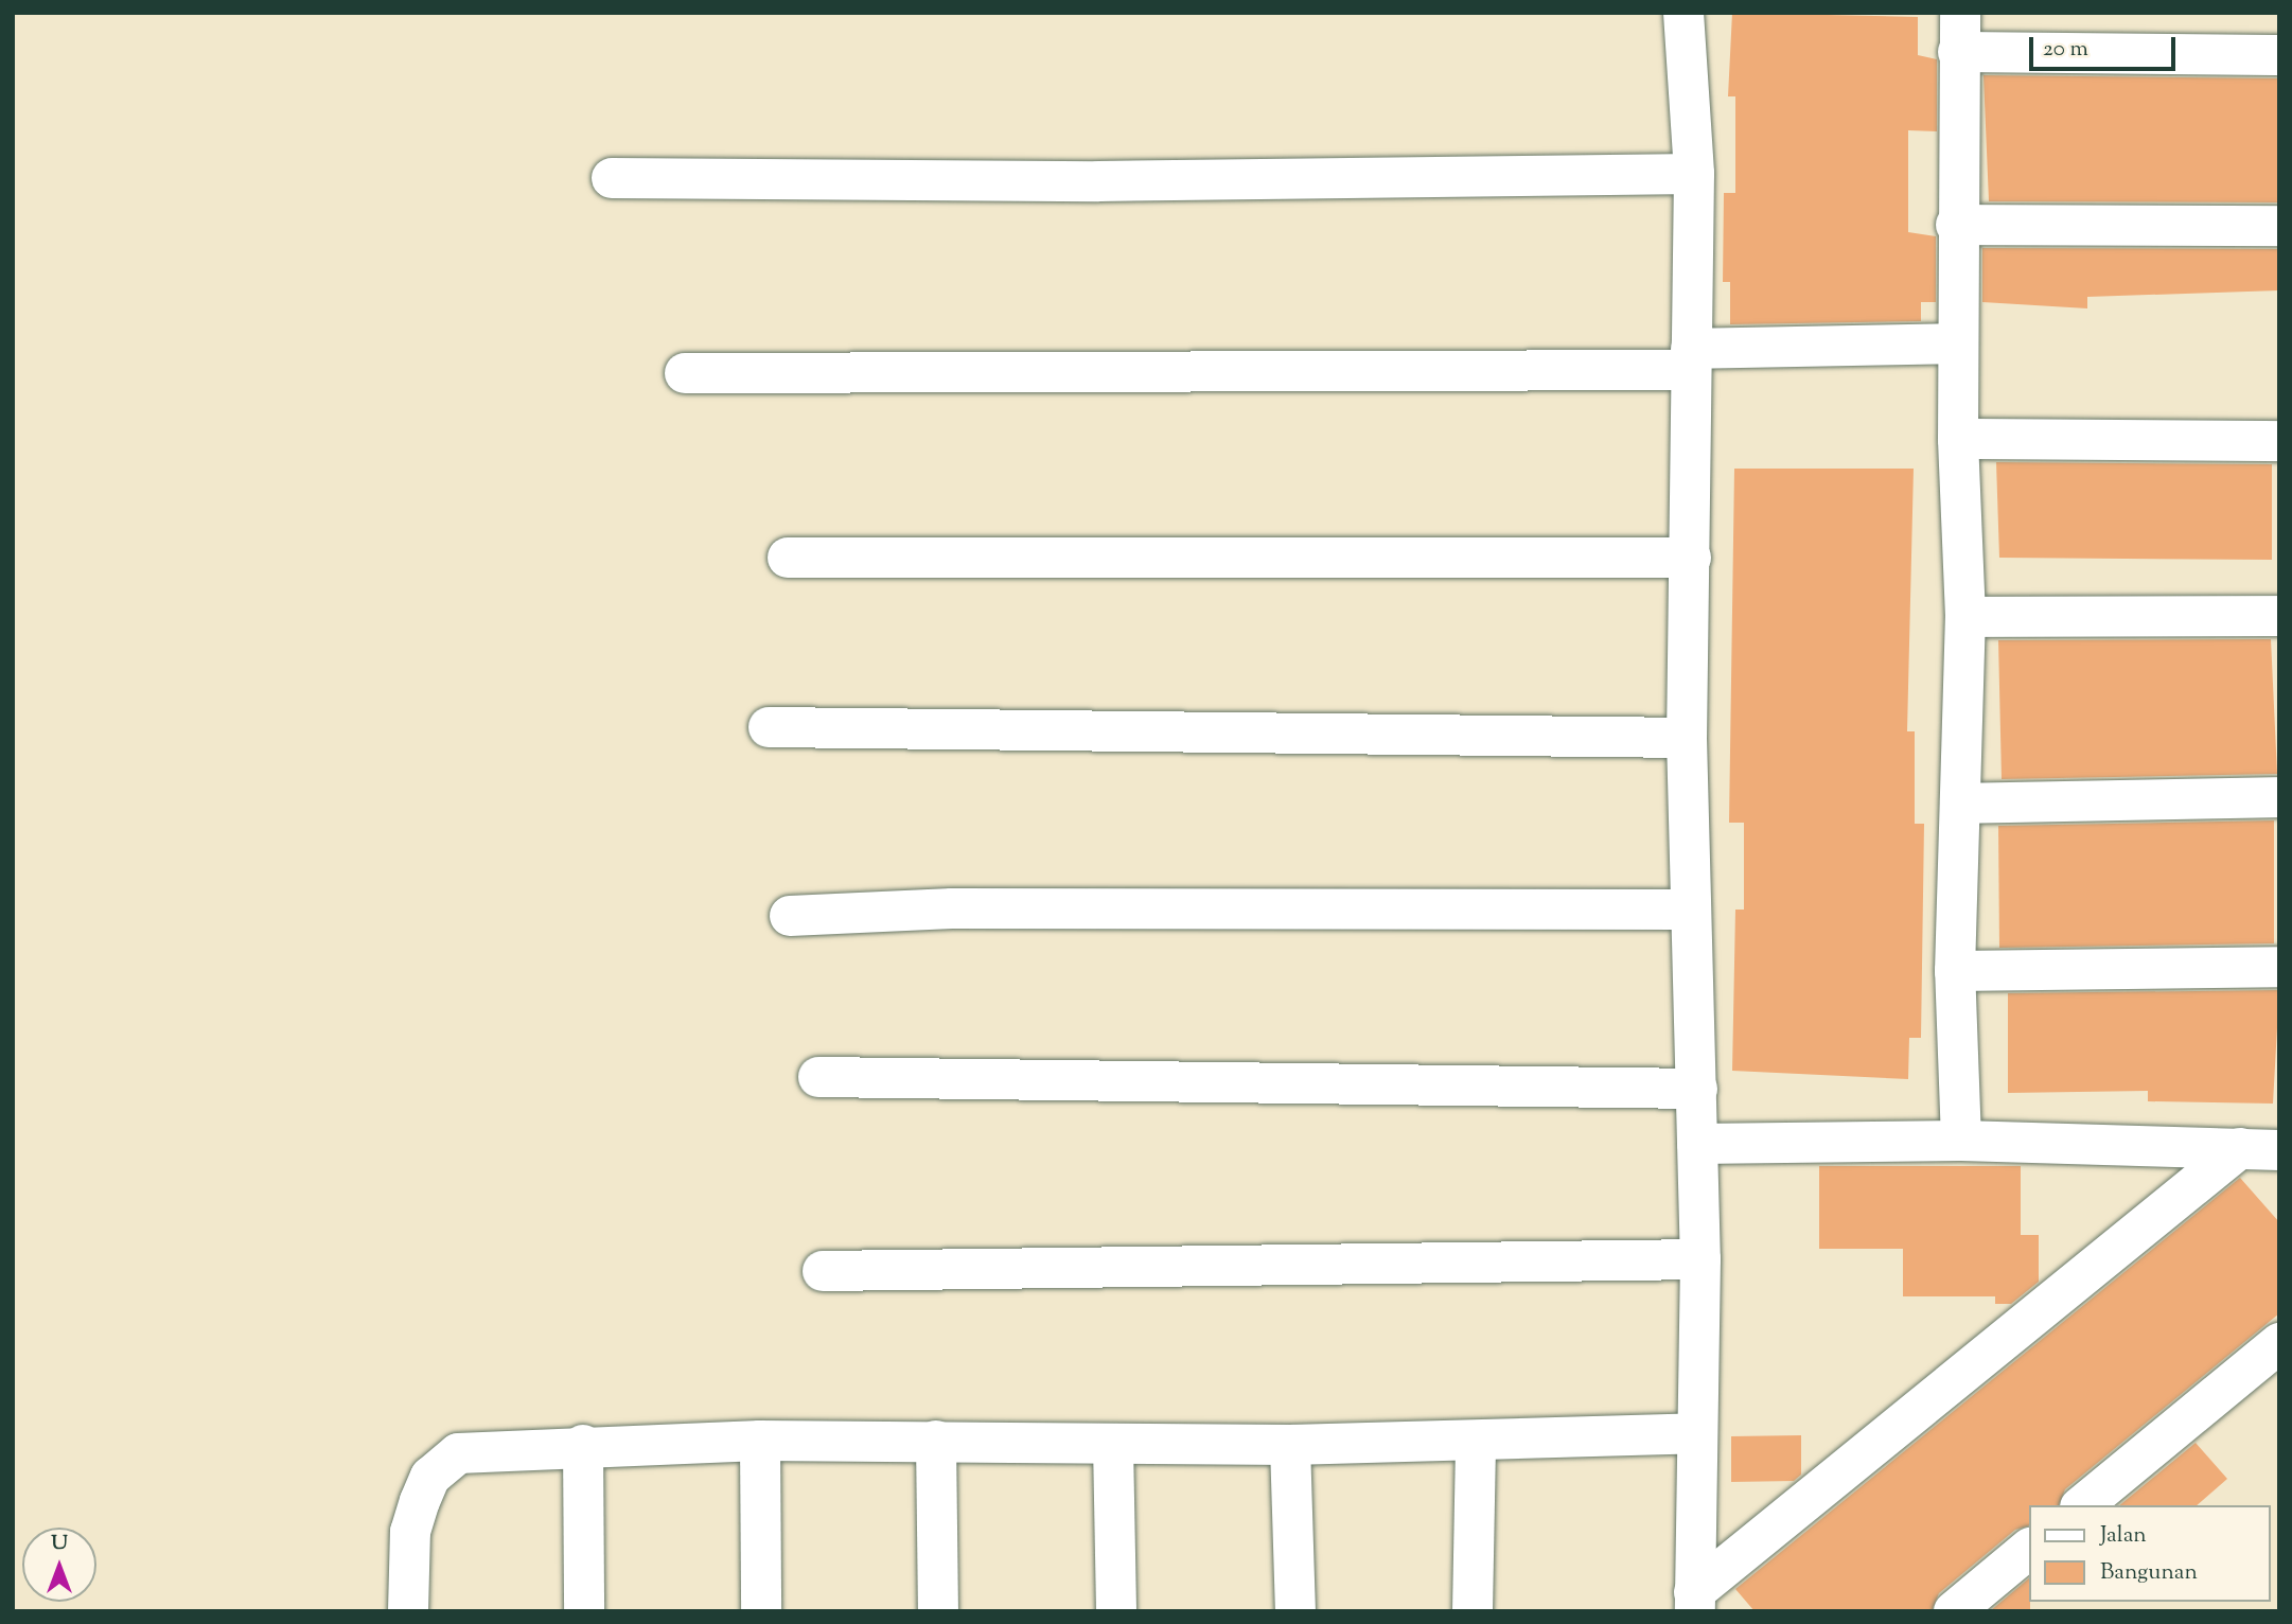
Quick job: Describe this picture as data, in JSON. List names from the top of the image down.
{
  "legend": ["Jalan", "Bangunan"],
  "scale_bar": "20 m",
  "north": "top"
}
